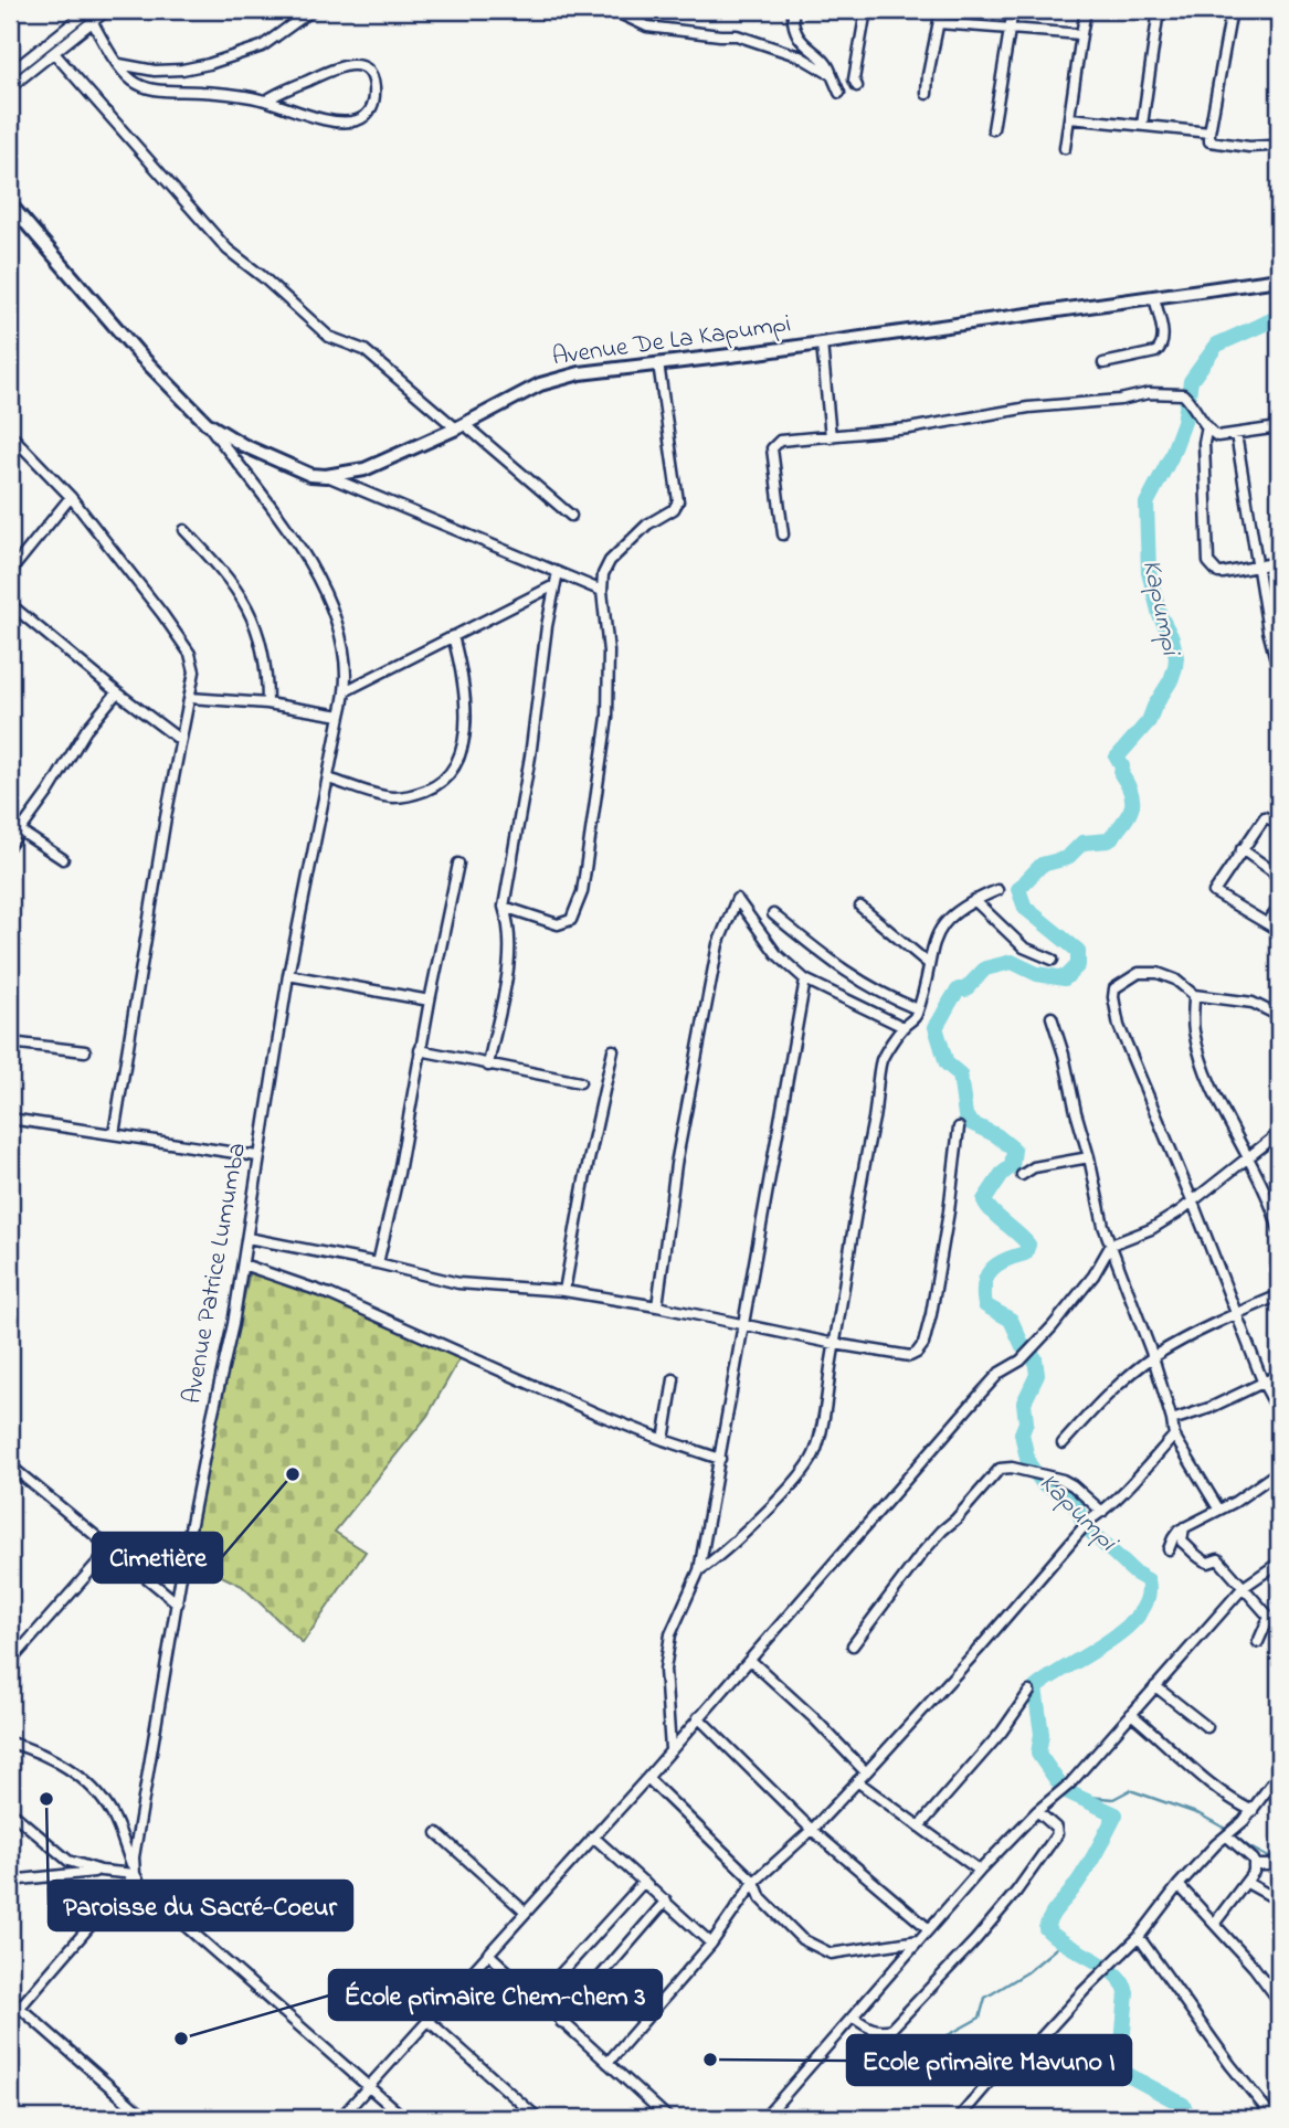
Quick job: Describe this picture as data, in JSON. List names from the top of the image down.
{
  "streets": {
    "main road": ["Avenue De La Kapumpi"],
    "street": ["Avenue Patrice Lumumba"]
  },
  "crossings": [
    ["Avenue De La Kapumpi", "Avenue Patrice Lumumba"]
  ],
  "water": ["Kapumpi"],
  "places": [
    "Cimetière",
    "Paroisse du Sacré-Coeur",
    "École primaire Chem-chem 3",
    "Ecole primaire Mavuno I"
  ]
}
